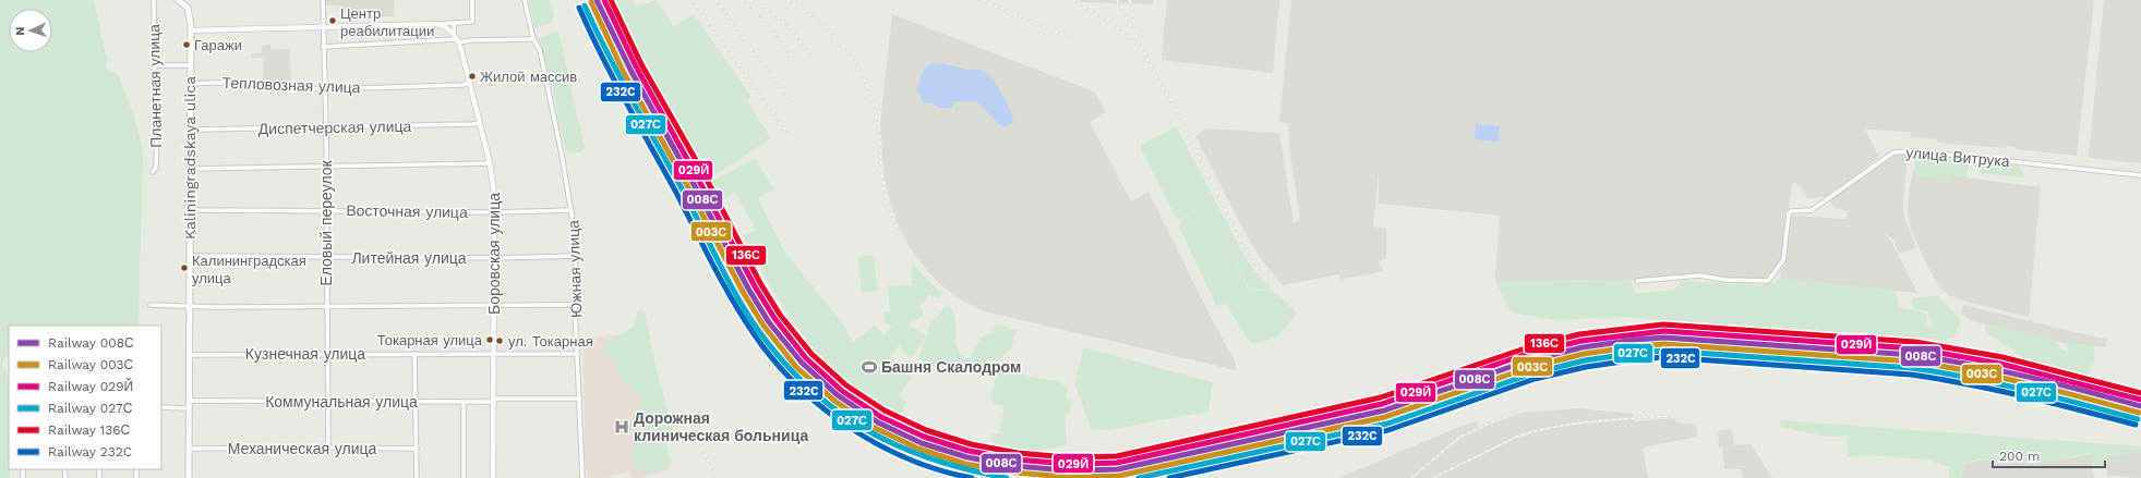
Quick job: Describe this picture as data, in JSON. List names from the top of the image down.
{
  "streets": {
    "main road": ["Kaliningradskaya ulica"],
    "street": [
      "Тепловозная улица",
      "Планетная улица",
      "Диспетчерская улица",
      "улица Витрука",
      "Восточная улица",
      "Еловый переулок",
      "Боровская улица",
      "Литейная улица",
      "Южная улица",
      "Кузнечная улица",
      "Коммунальная улица",
      "Механическая улица"
    ]
  },
  "crossings": [
    ["Тепловозная улица", "Kaliningradskaya ulica"],
    ["Тепловозная улица", "Еловый переулок"],
    ["Тепловозная улица", "Боровская улица"],
    ["Диспетчерская улица", "Kaliningradskaya ulica"],
    ["Диспетчерская улица", "Еловый переулок"],
    ["Диспетчерская улица", "Боровская улица"],
    ["Kaliningradskaya ulica", "Восточная улица"],
    ["Kaliningradskaya ulica", "Литейная улица"],
    ["Kaliningradskaya ulica", "Кузнечная улица"],
    ["Kaliningradskaya ulica", "Коммунальная улица"],
    ["Kaliningradskaya ulica", "Механическая улица"],
    ["Восточная улица", "Еловый переулок"],
    ["Восточная улица", "Боровская улица"],
    ["Восточная улица", "Южная улица"],
    ["Еловый переулок", "Литейная улица"],
    ["Еловый переулок", "Кузнечная улица"],
    ["Еловый переулок", "Коммунальная улица"],
    ["Еловый переулок", "Механическая улица"],
    ["Боровская улица", "Литейная улица"],
    ["Боровская улица", "Кузнечная улица"],
    ["Боровская улица", "Коммунальная улица"],
    ["Литейная улица", "Южная улица"],
    ["Южная улица", "Кузнечная улица"],
    ["Южная улица", "Коммунальная улица"]
  ],
  "places": {
    "other": [
      "Центр реабилитации",
      "Гаражи",
      "Жилой массив",
      "Калининградская улица",
      "Токарная улица",
      "ул. Токарная"
    ],
    "sports": ["Башня Скалодром"],
    "hospital": ["Дорожная клиническая больница"]
  },
  "lines": [
    "rail line 008С",
    "rail line 029Й",
    "rail line 136С",
    "rail line 003С",
    "rail line 027С",
    "rail line 232C"
  ],
  "legend": [
    "Railway 008С",
    "Railway 003С",
    "Railway 029Й",
    "Railway 027С",
    "Railway 136С",
    "Railway 232C"
  ],
  "scale_bar": "200 m",
  "north": "left"
}
